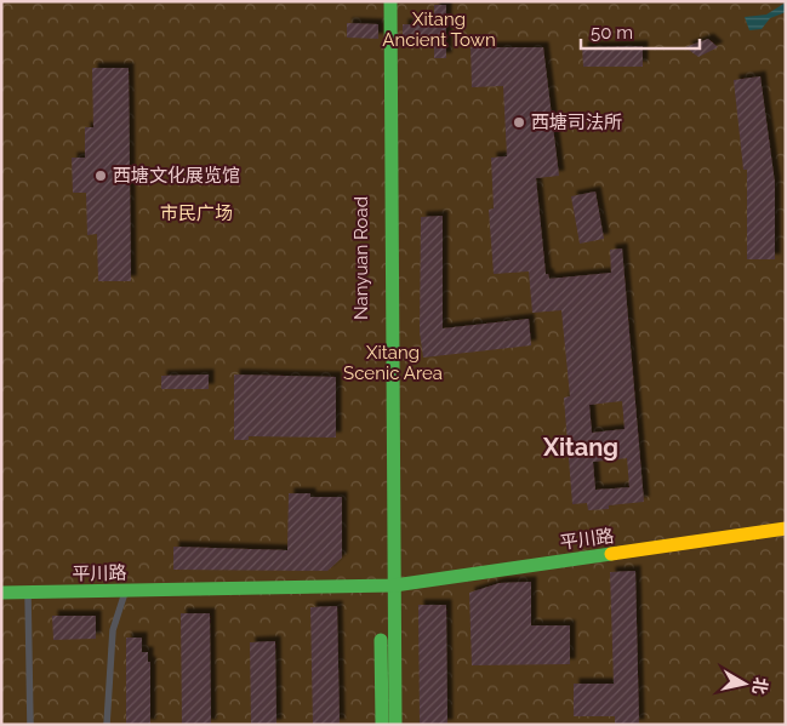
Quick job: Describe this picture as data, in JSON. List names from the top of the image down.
{
  "streets": {
    "main road": ["Nanyuan Road", "平川路"]
  },
  "crossings": [
    ["Nanyuan Road", "平川路"]
  ],
  "districts": ["Xitang"],
  "parks": ["Xitang Ancient Town", "市民广场", "Xitang Scenic Area"],
  "places": ["西塘司法所", "西塘文化展览馆"],
  "scale_bar": "50 m",
  "north": "right"
}
